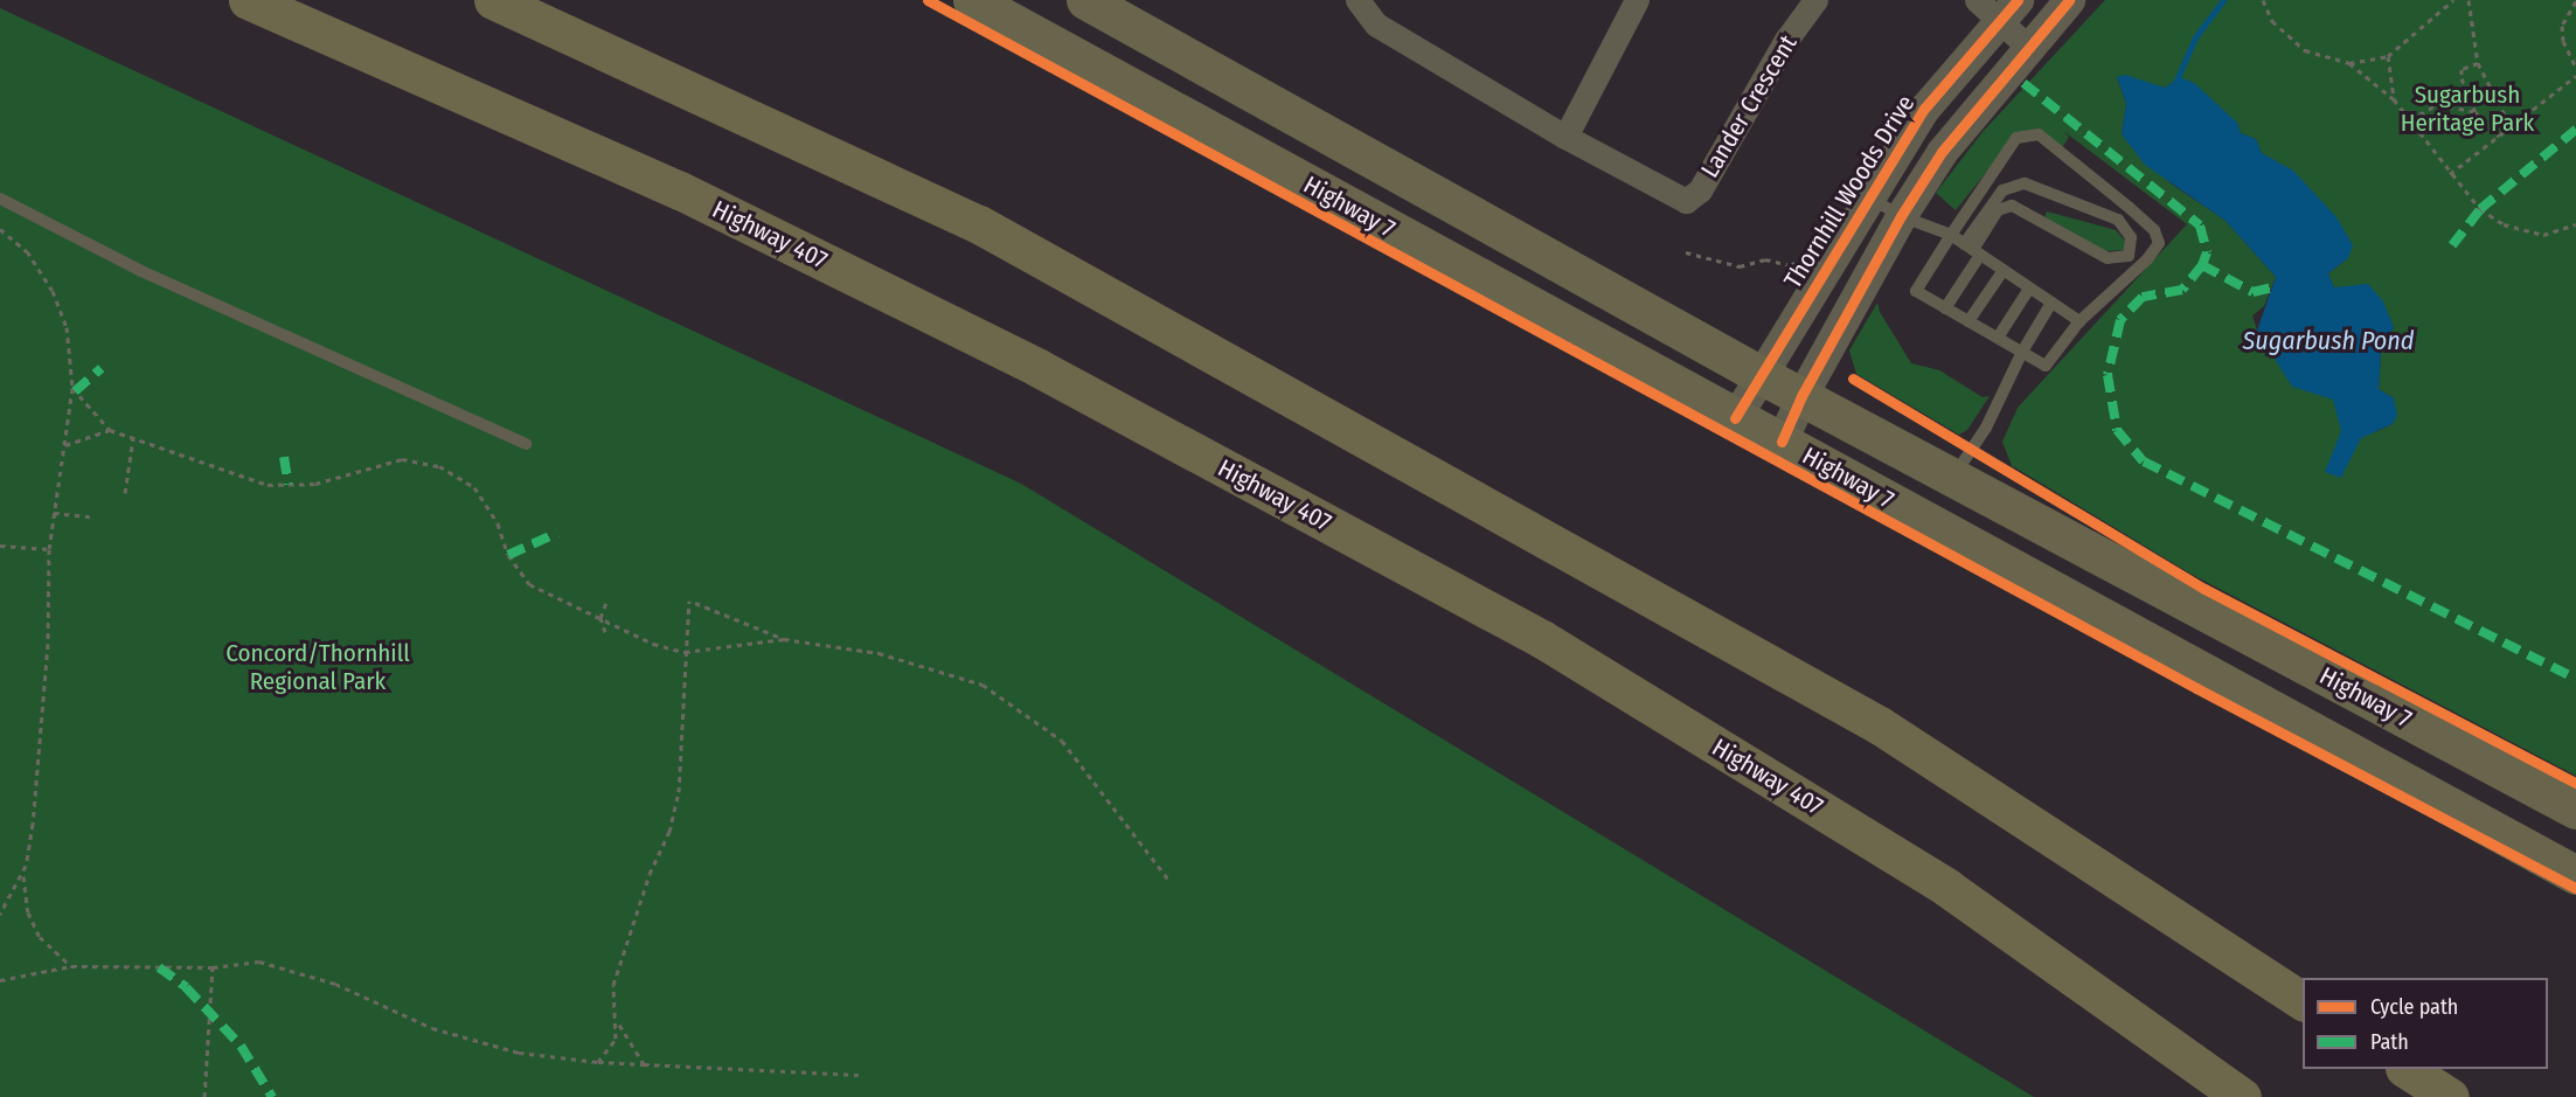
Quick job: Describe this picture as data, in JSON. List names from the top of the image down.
{
  "streets": {
    "highway": ["Highway 407"],
    "main road": ["Highway 7"],
    "street": ["Lander Crescent", "Thornhill Woods Drive"]
  },
  "crossings": [
    ["Thornhill Woods Drive", "Highway 7"]
  ],
  "water": ["Sugarbush Pond"],
  "parks": ["Sugarbush Heritage Park", "Concord/Thornhill Regional Park"],
  "legend": ["Cycle path", "Path"]
}
